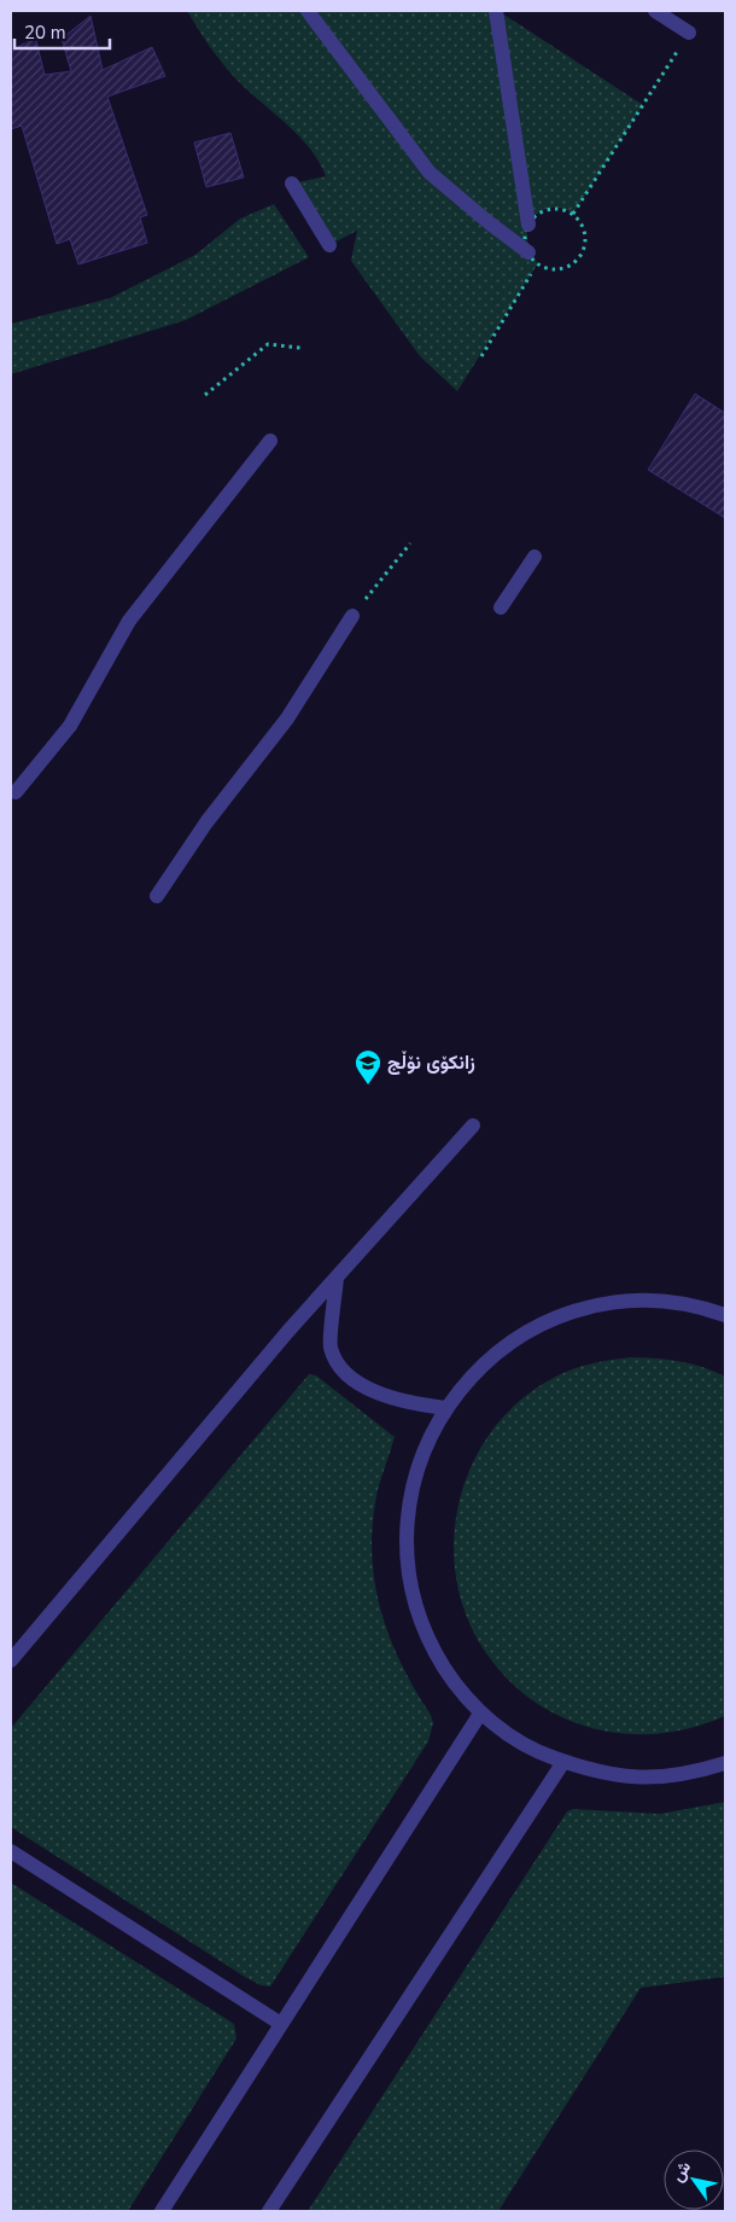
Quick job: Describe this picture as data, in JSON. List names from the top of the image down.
{
  "places": {
    "school or university": ["زانکۆی نۆڵج"]
  },
  "scale_bar": "20 m",
  "north": "top left"
}
